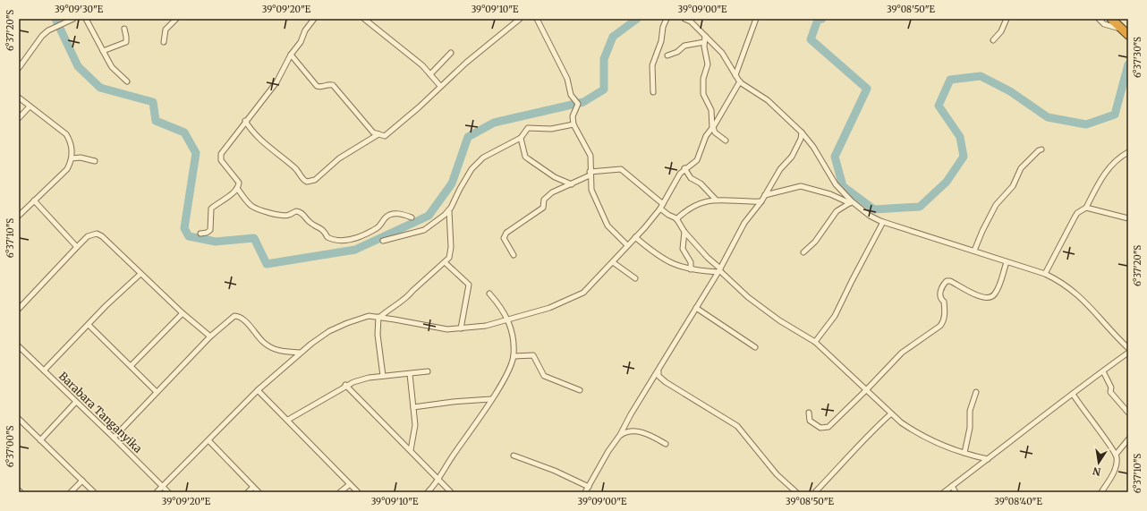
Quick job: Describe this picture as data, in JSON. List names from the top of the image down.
{
  "streets": {
    "street": ["Barabara Tanganyika"]
  },
  "north": "bottom",
  "coordinates": [
    "39°09'30\"E",
    "39°09'20\"E",
    "39°09'10\"E",
    "39°09'00\"E",
    "39°08'50\"E",
    "6°37'20\"S",
    "6°37'30\"S",
    "6°37'10\"S",
    "6°37'00\"S",
    "39°08'40\"E"
  ]
}
